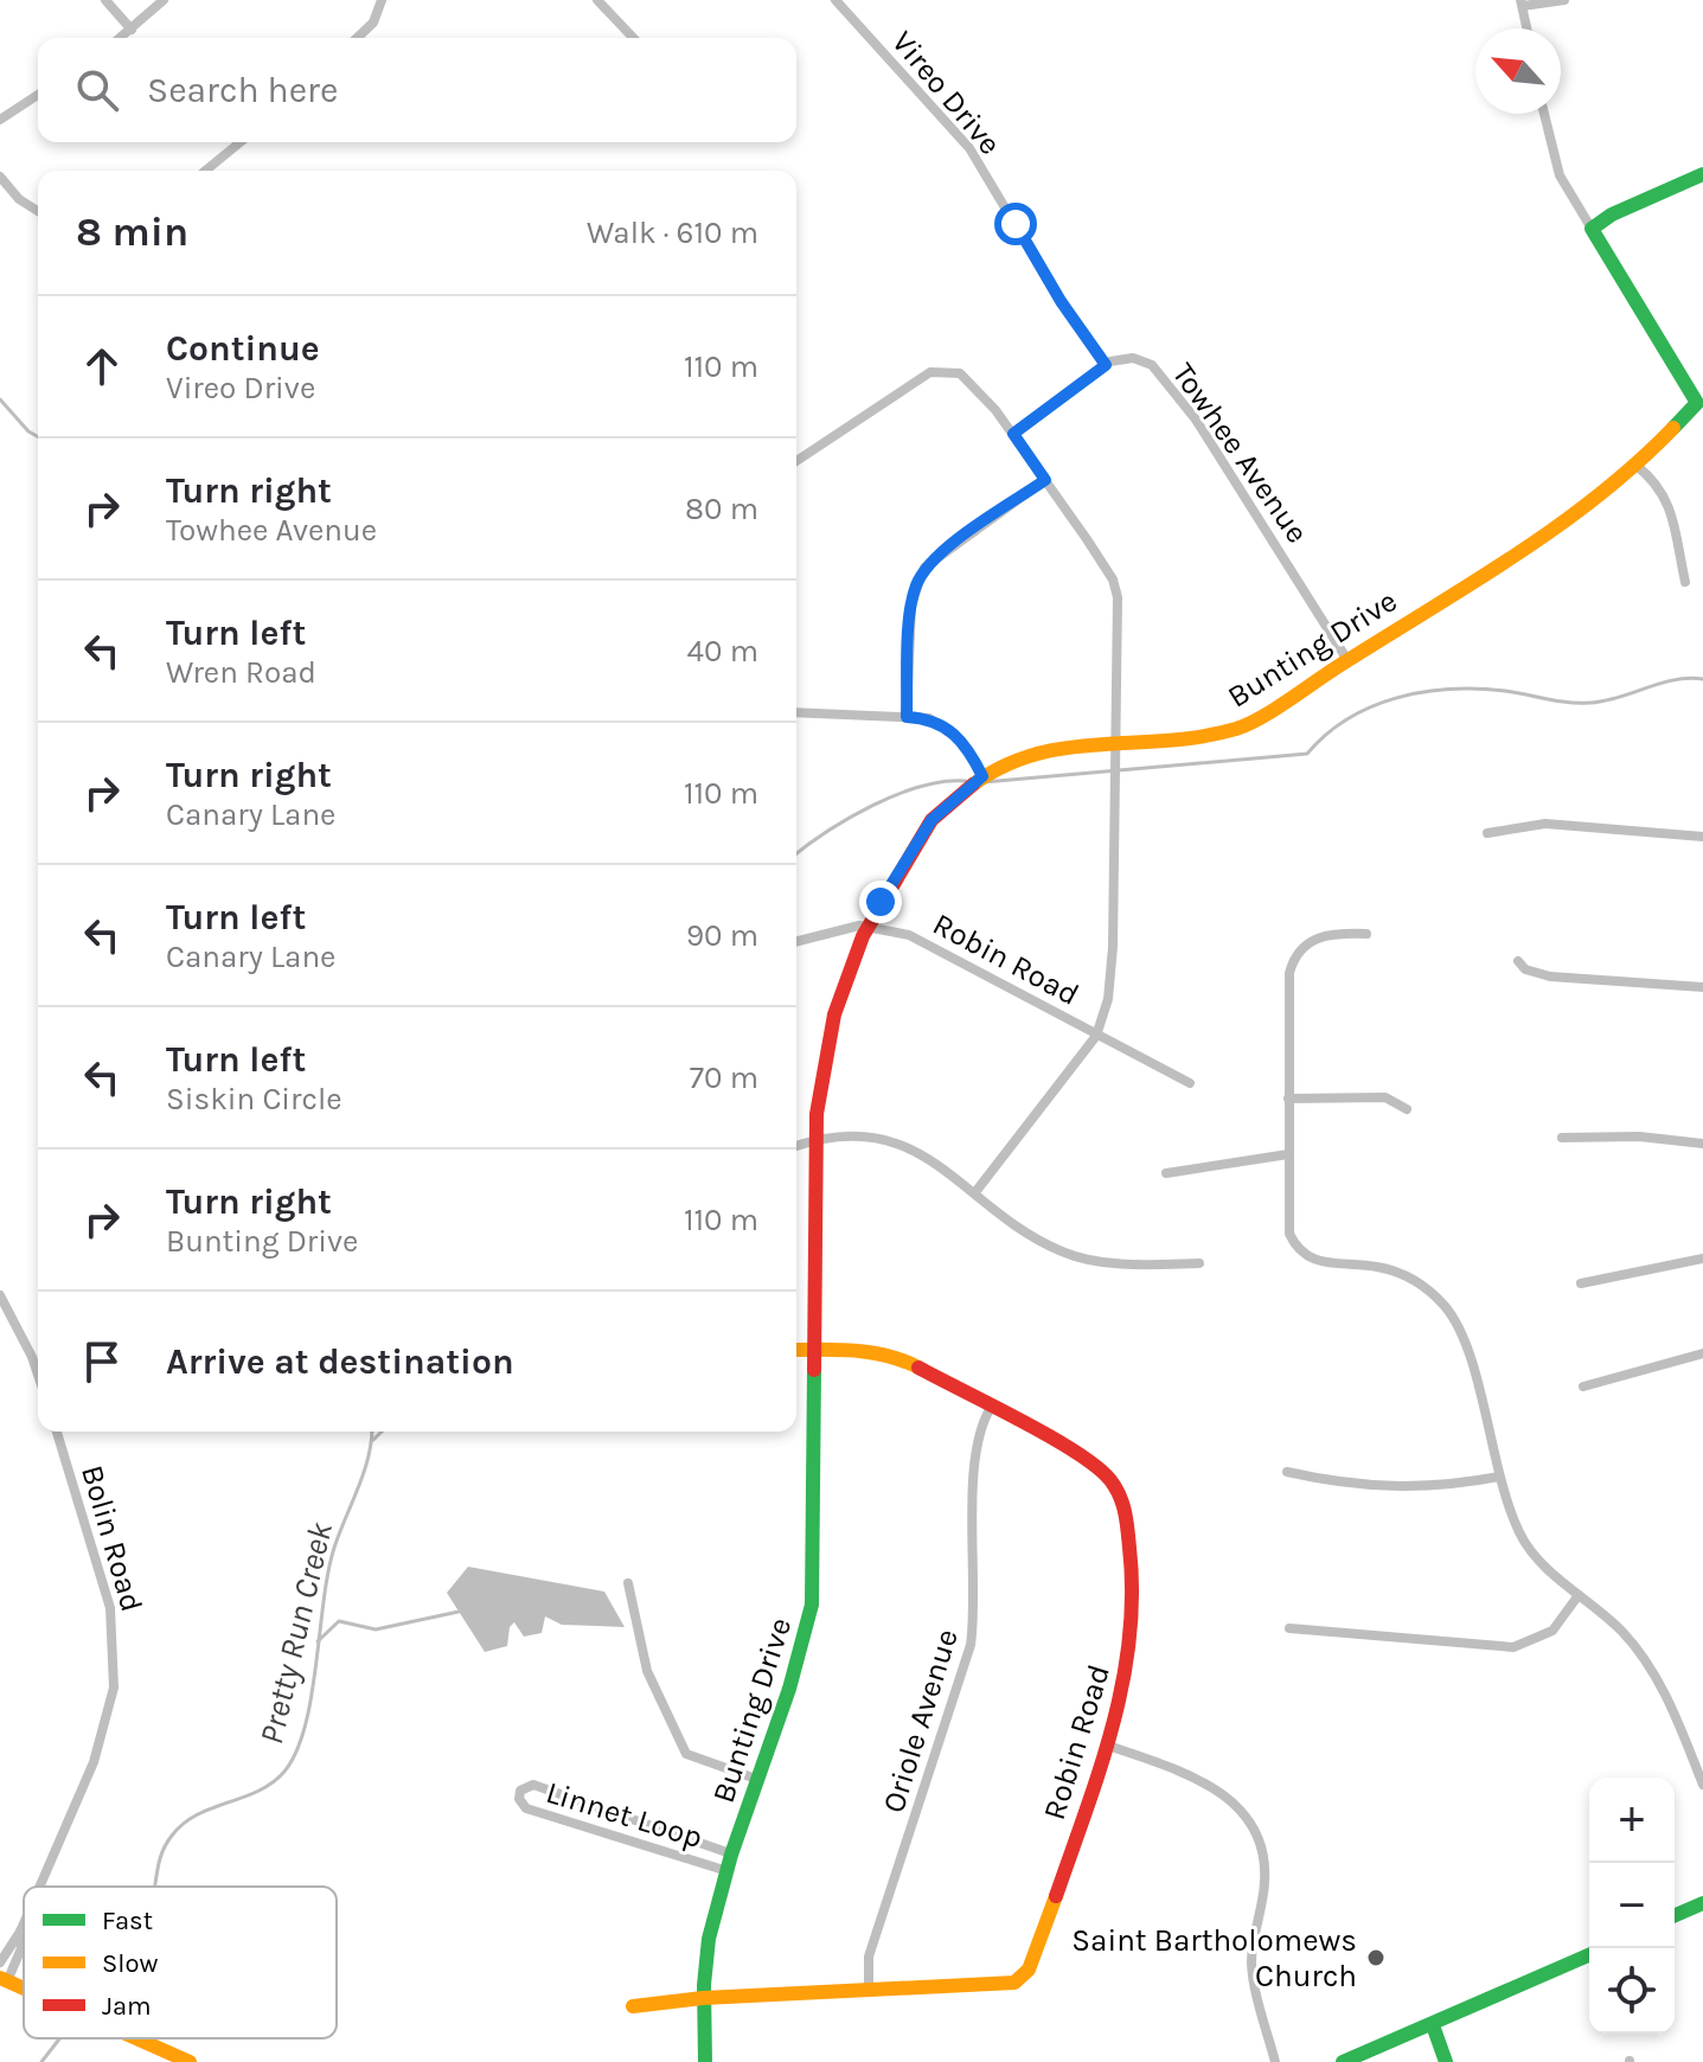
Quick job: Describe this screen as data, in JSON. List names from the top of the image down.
{
  "streets": {
    "street": [
      "Vireo Drive",
      "Towhee Avenue",
      "Bunting Drive",
      "Robin Road",
      "Bolin Road",
      "Oriole Avenue",
      "Linnet Loop"
    ]
  },
  "crossings": [
    ["Vireo Drive", "Towhee Avenue"],
    ["Towhee Avenue", "Bunting Drive"],
    ["Bunting Drive", "Robin Road"],
    ["Bunting Drive", "Linnet Loop"],
    ["Robin Road", "Oriole Avenue"]
  ],
  "water": ["Pretty Run Creek"],
  "places": ["Saint Bartholomews Church"],
  "legend": ["Fast", "Slow", "Jam"],
  "north": "top left",
  "page": {
    "search": "Search here",
    "heading": ["8 min", "Walk · 610 m"],
    "list": [
      ["Continue", "Vireo Drive", "110 m"],
      ["Turn right", "Towhee Avenue", "80 m"],
      ["Turn left", "Wren Road", "40 m"],
      ["Turn right", "Canary Lane", "110 m"],
      ["Turn left", "Canary Lane", "90 m"],
      ["Turn left", "Siskin Circle", "70 m"],
      ["Turn right", "Bunting Drive", "110 m"],
      "Arrive at destination"
    ],
    "map_buttons": ["+", "−"]
  }
}
